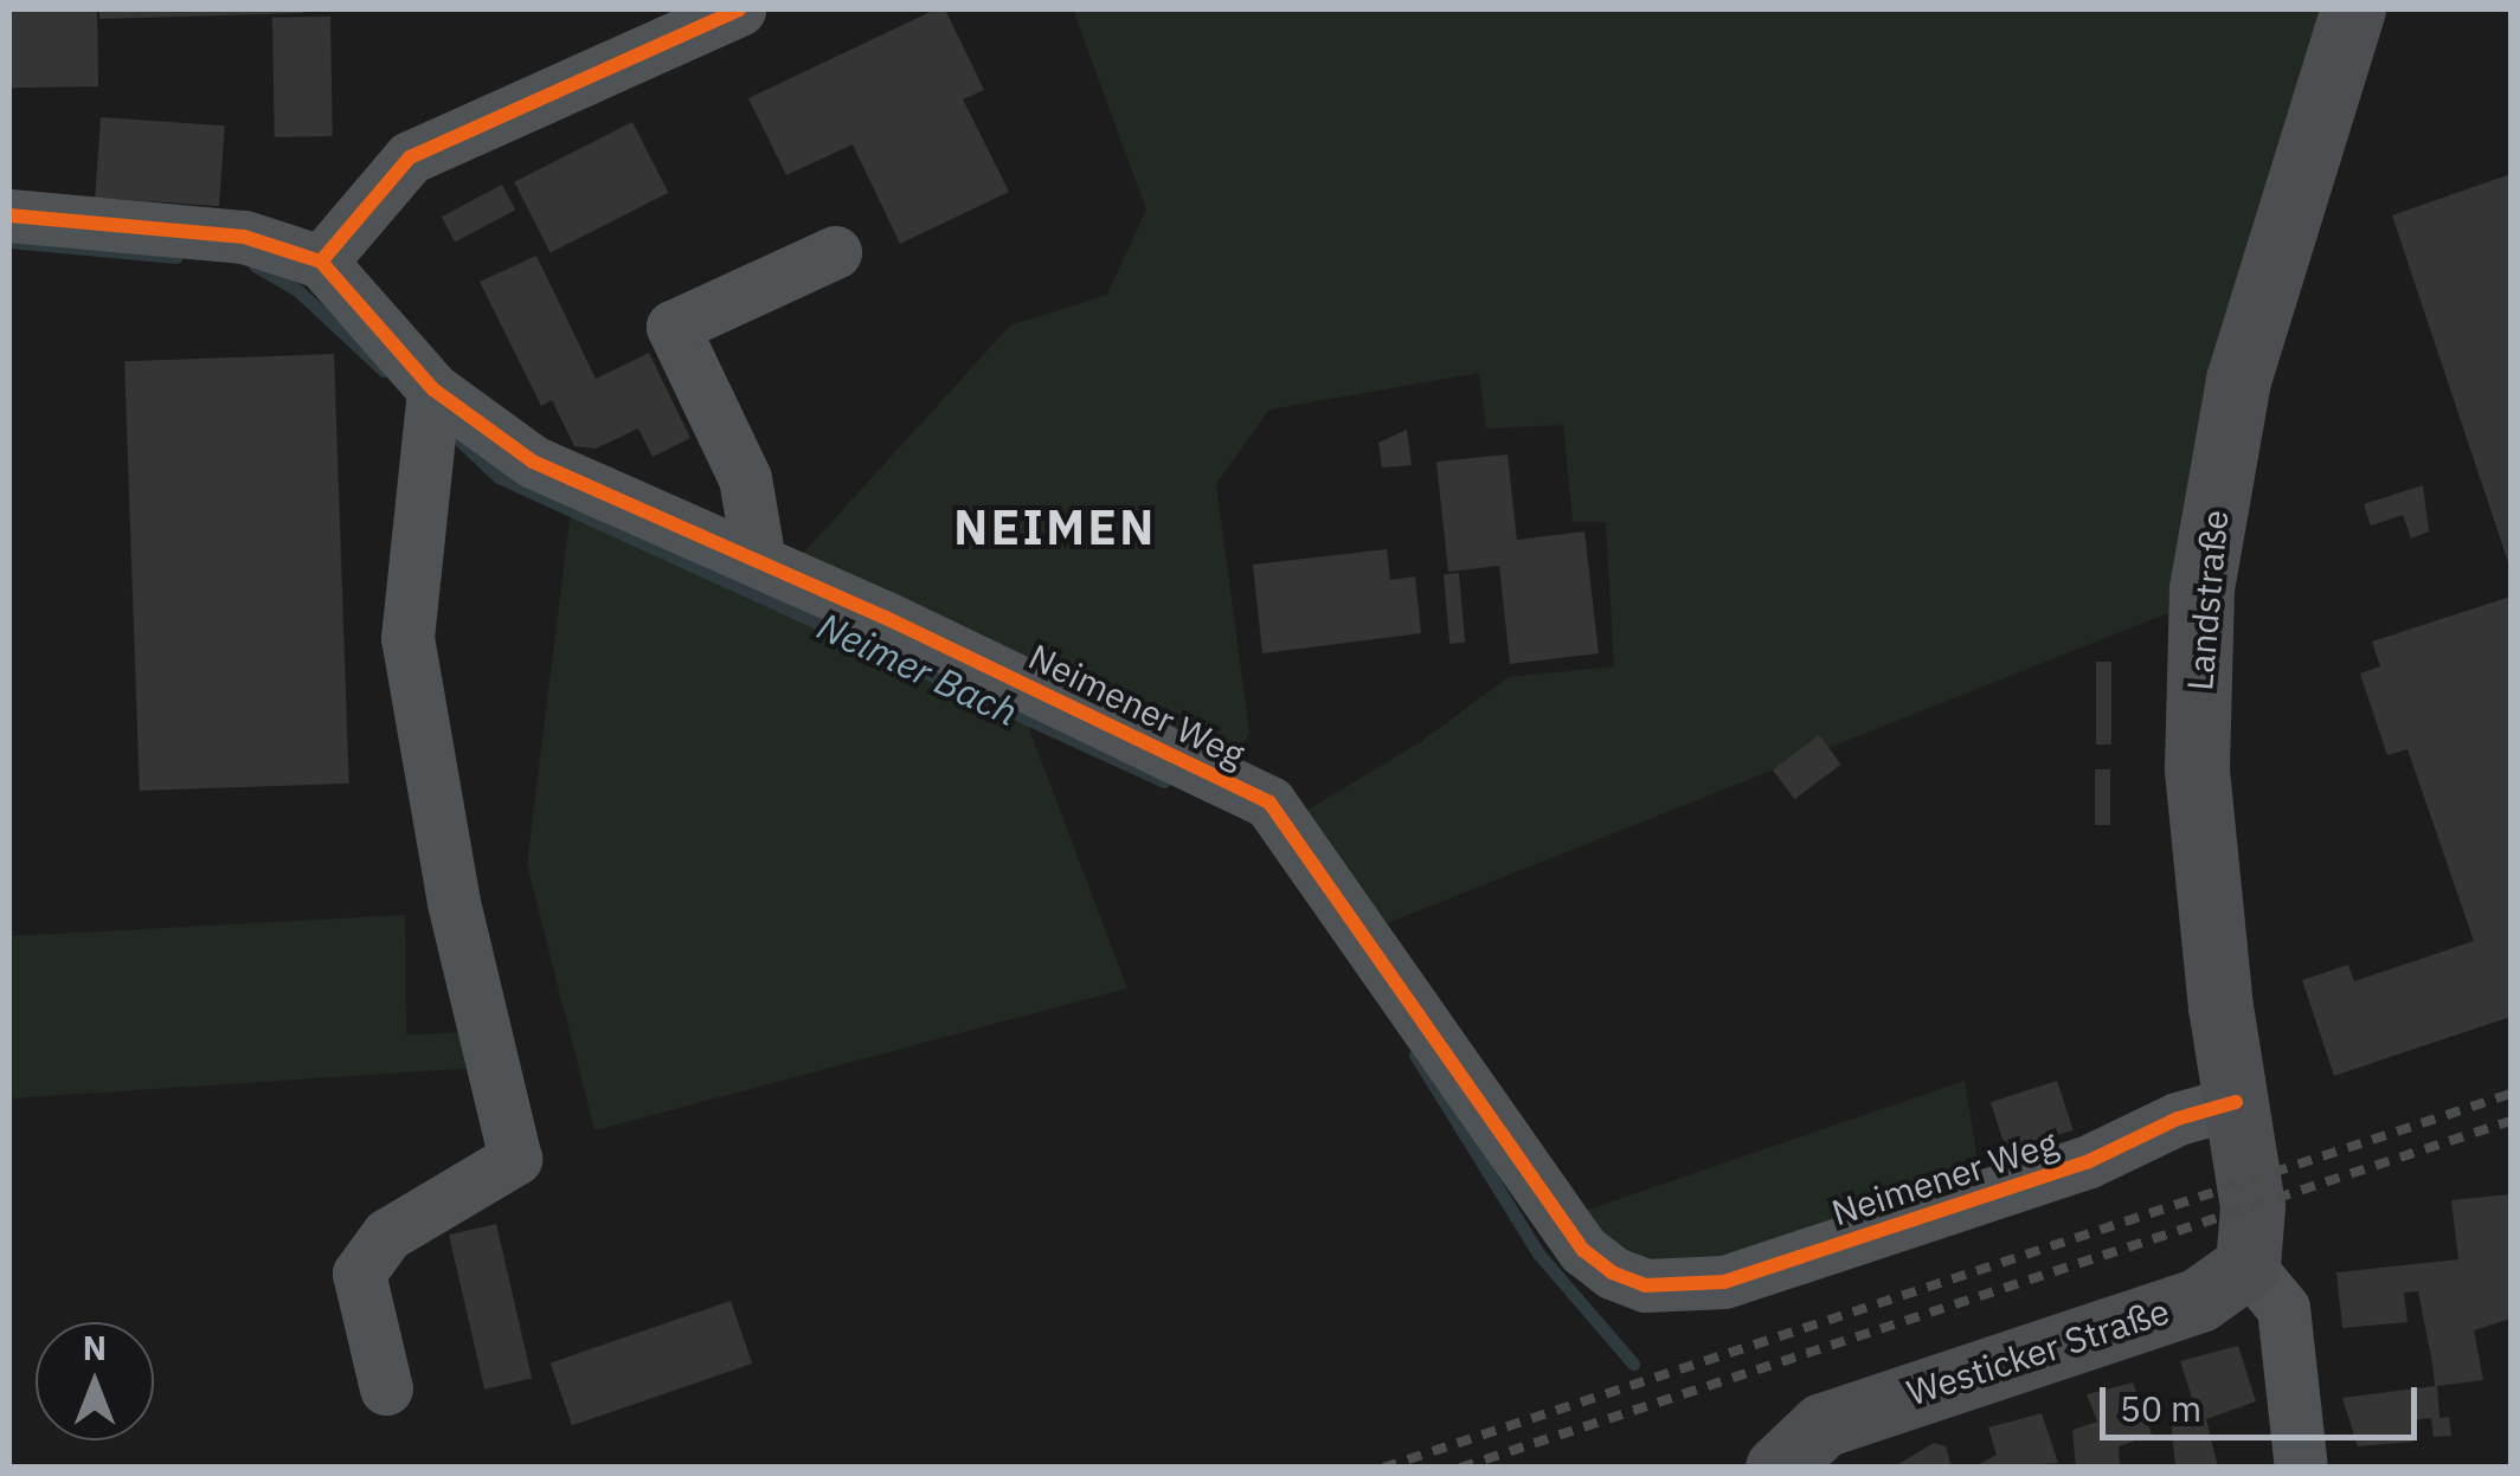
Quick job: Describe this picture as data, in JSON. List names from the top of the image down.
{
  "streets": {
    "main road": ["Landstraße", "Westicker Straße"],
    "street": ["Neimener Weg"]
  },
  "crossings": [
    ["Landstraße", "Neimener Weg"],
    ["Landstraße", "Westicker Straße"]
  ],
  "districts": ["NEIMEN"],
  "water": ["Neimer Bach"],
  "scale_bar": "50 m",
  "north": "top"
}
